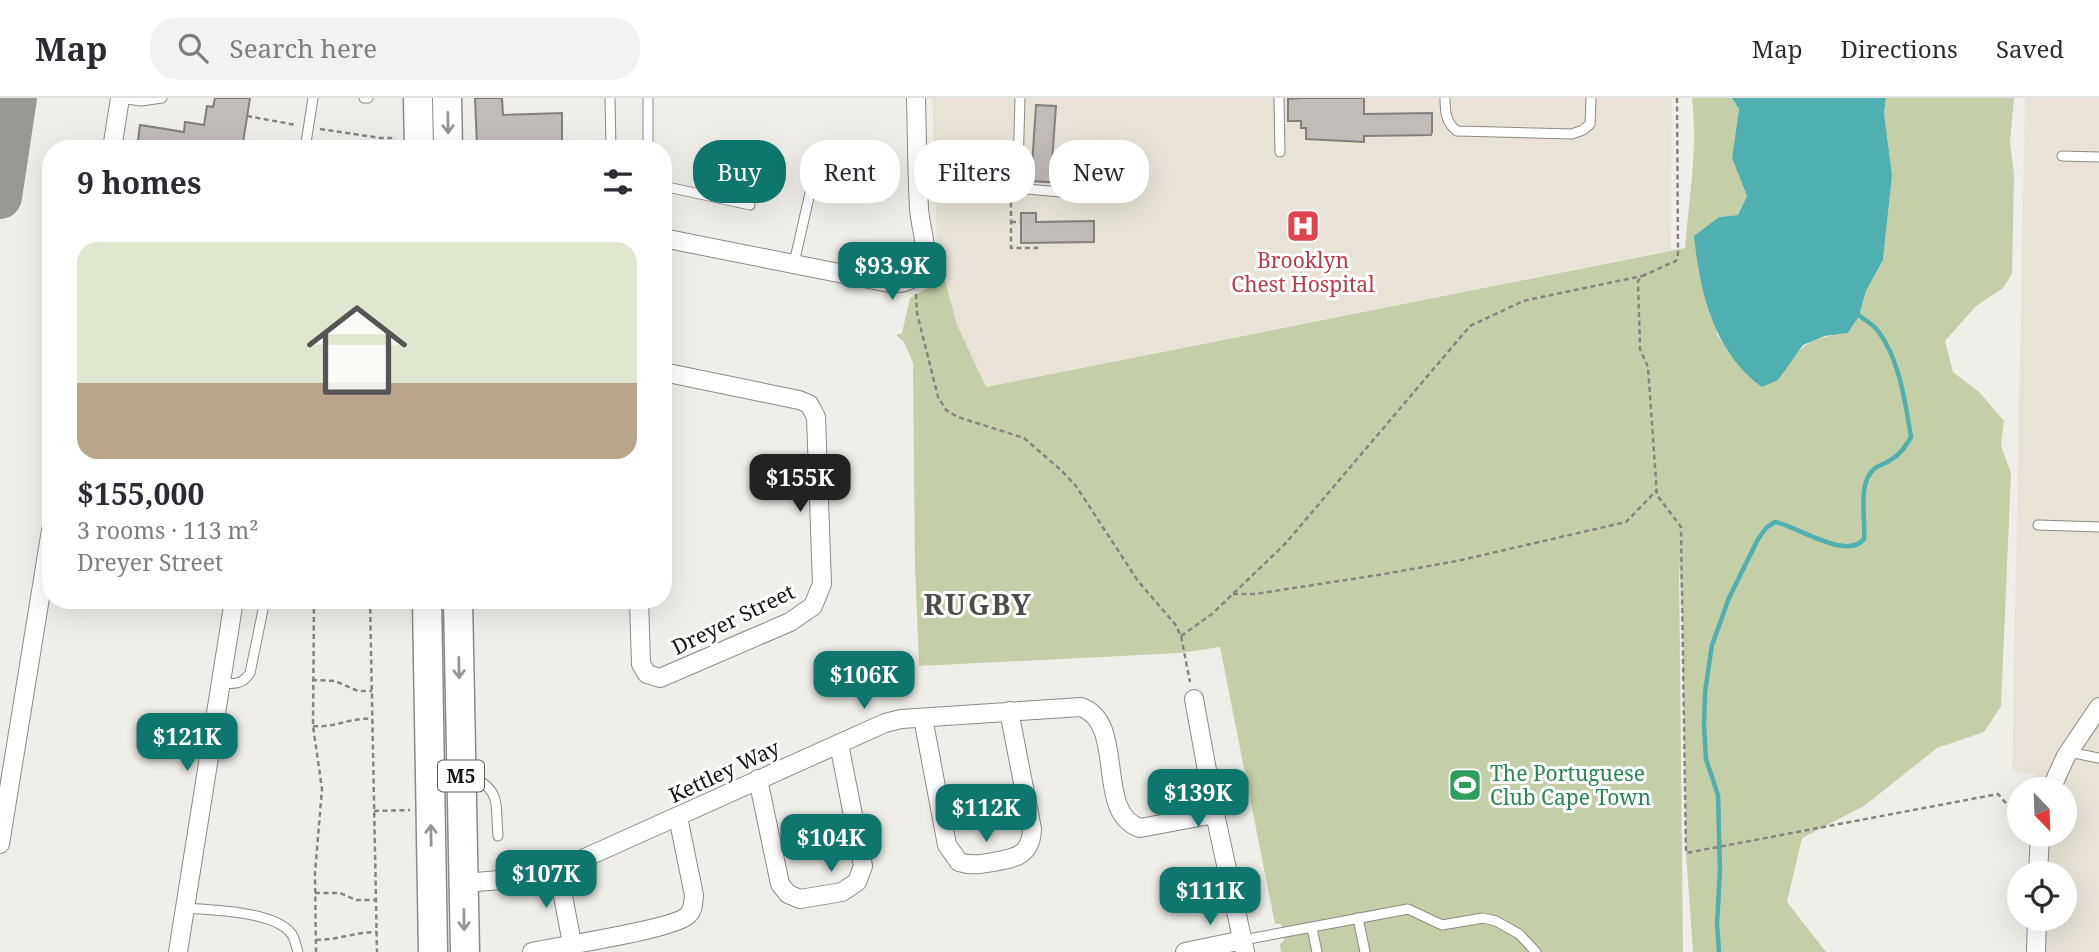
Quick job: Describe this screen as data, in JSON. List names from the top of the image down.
{
  "streets": {
    "main road": ["M5"],
    "street": ["Dreyer Street", "Kettley Way"]
  },
  "crossings": [
    ["Kettley Way", "M5"]
  ],
  "districts": ["RUGBY"],
  "places": {
    "hospital": ["Brooklyn Chest Hospital"],
    "sports": ["The Portuguese Club Cape Town"]
  },
  "north": "bottom right",
  "page": {
    "header": "Map",
    "search": "Search here",
    "nav": ["Map", "Directions", "Saved"],
    "chip": [
      "Buy",
      "Rent",
      "Filters",
      "New"
    ],
    "heading": "9 homes",
    "list": [
      {
        "name": "$155,000",
        "note": "3 rooms · 113 m² · Dreyer Street"
      }
    ],
    "price": [
      "$93.9K",
      "$155K",
      "$106K",
      "$121K",
      "$139K",
      "$112K",
      "$104K",
      "$107K",
      "$111K"
    ]
  }
}
